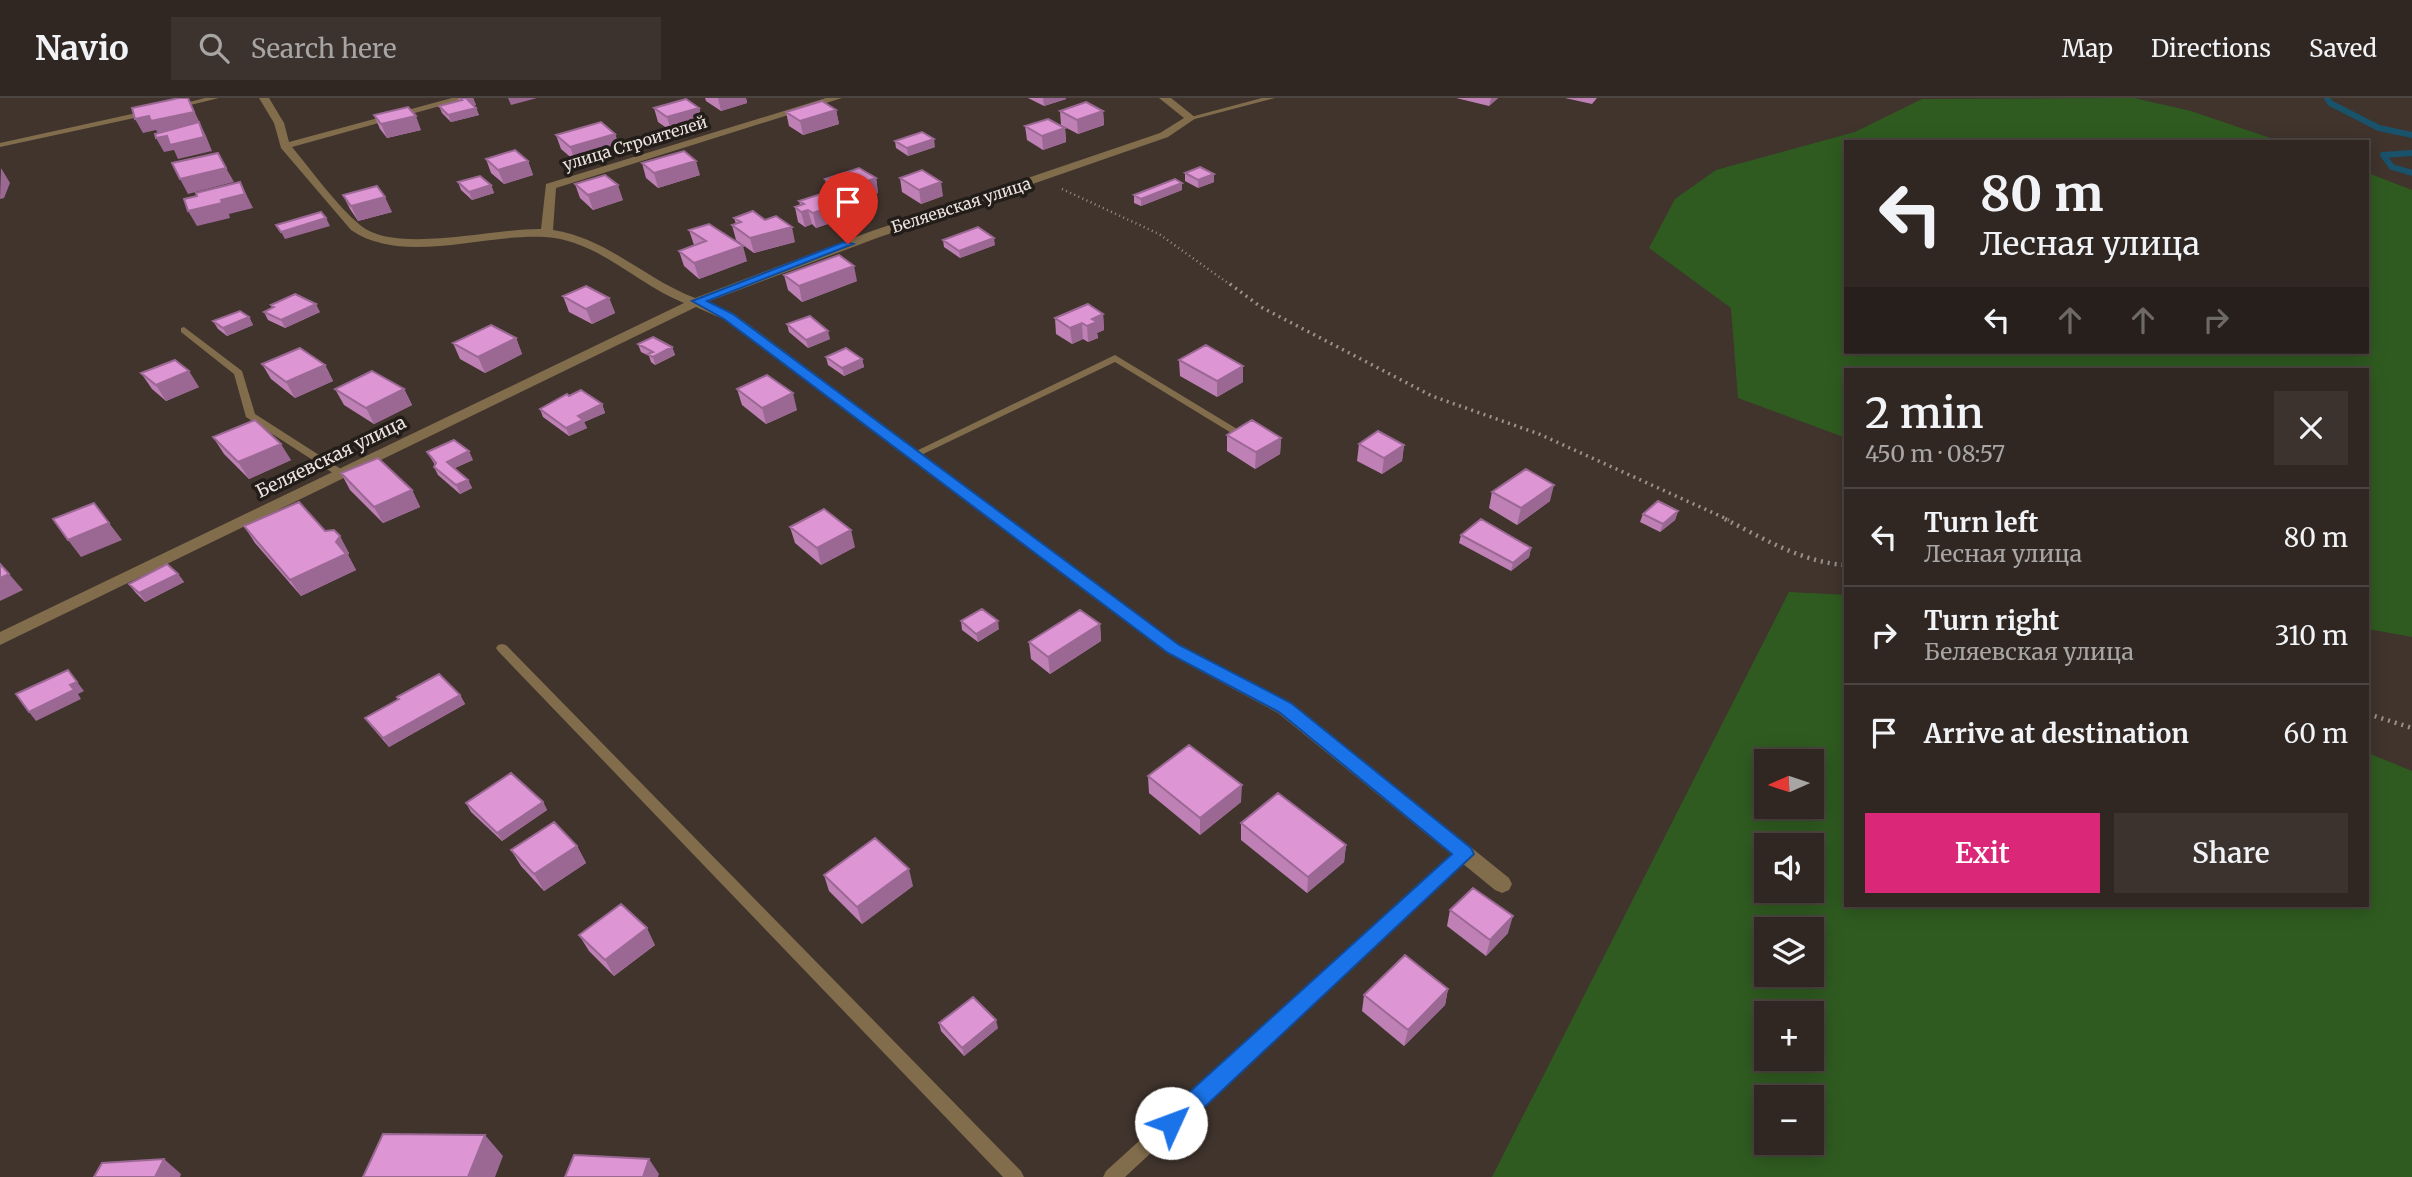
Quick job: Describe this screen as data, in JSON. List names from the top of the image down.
{
  "streets": {
    "street": ["улица Строителей", "Беляевская улица"]
  },
  "north": "left",
  "page": {
    "header": "Navio",
    "search": "Search here",
    "nav": ["Map", "Directions", "Saved"],
    "turn": ["80 m", "Лесная улица"],
    "heading": ["2 min", "450 m · 08:57"],
    "list": [
      {
        "name": "Turn left",
        "note": "Лесная улица",
        "value": "80 m"
      },
      {
        "name": "Turn right",
        "note": "Беляевская улица",
        "value": "310 m"
      },
      {
        "name": "Arrive at destination",
        "value": "60 m"
      }
    ],
    "map_buttons": ["+", "−"],
    "buttons": ["Exit", "Share"]
  }
}
